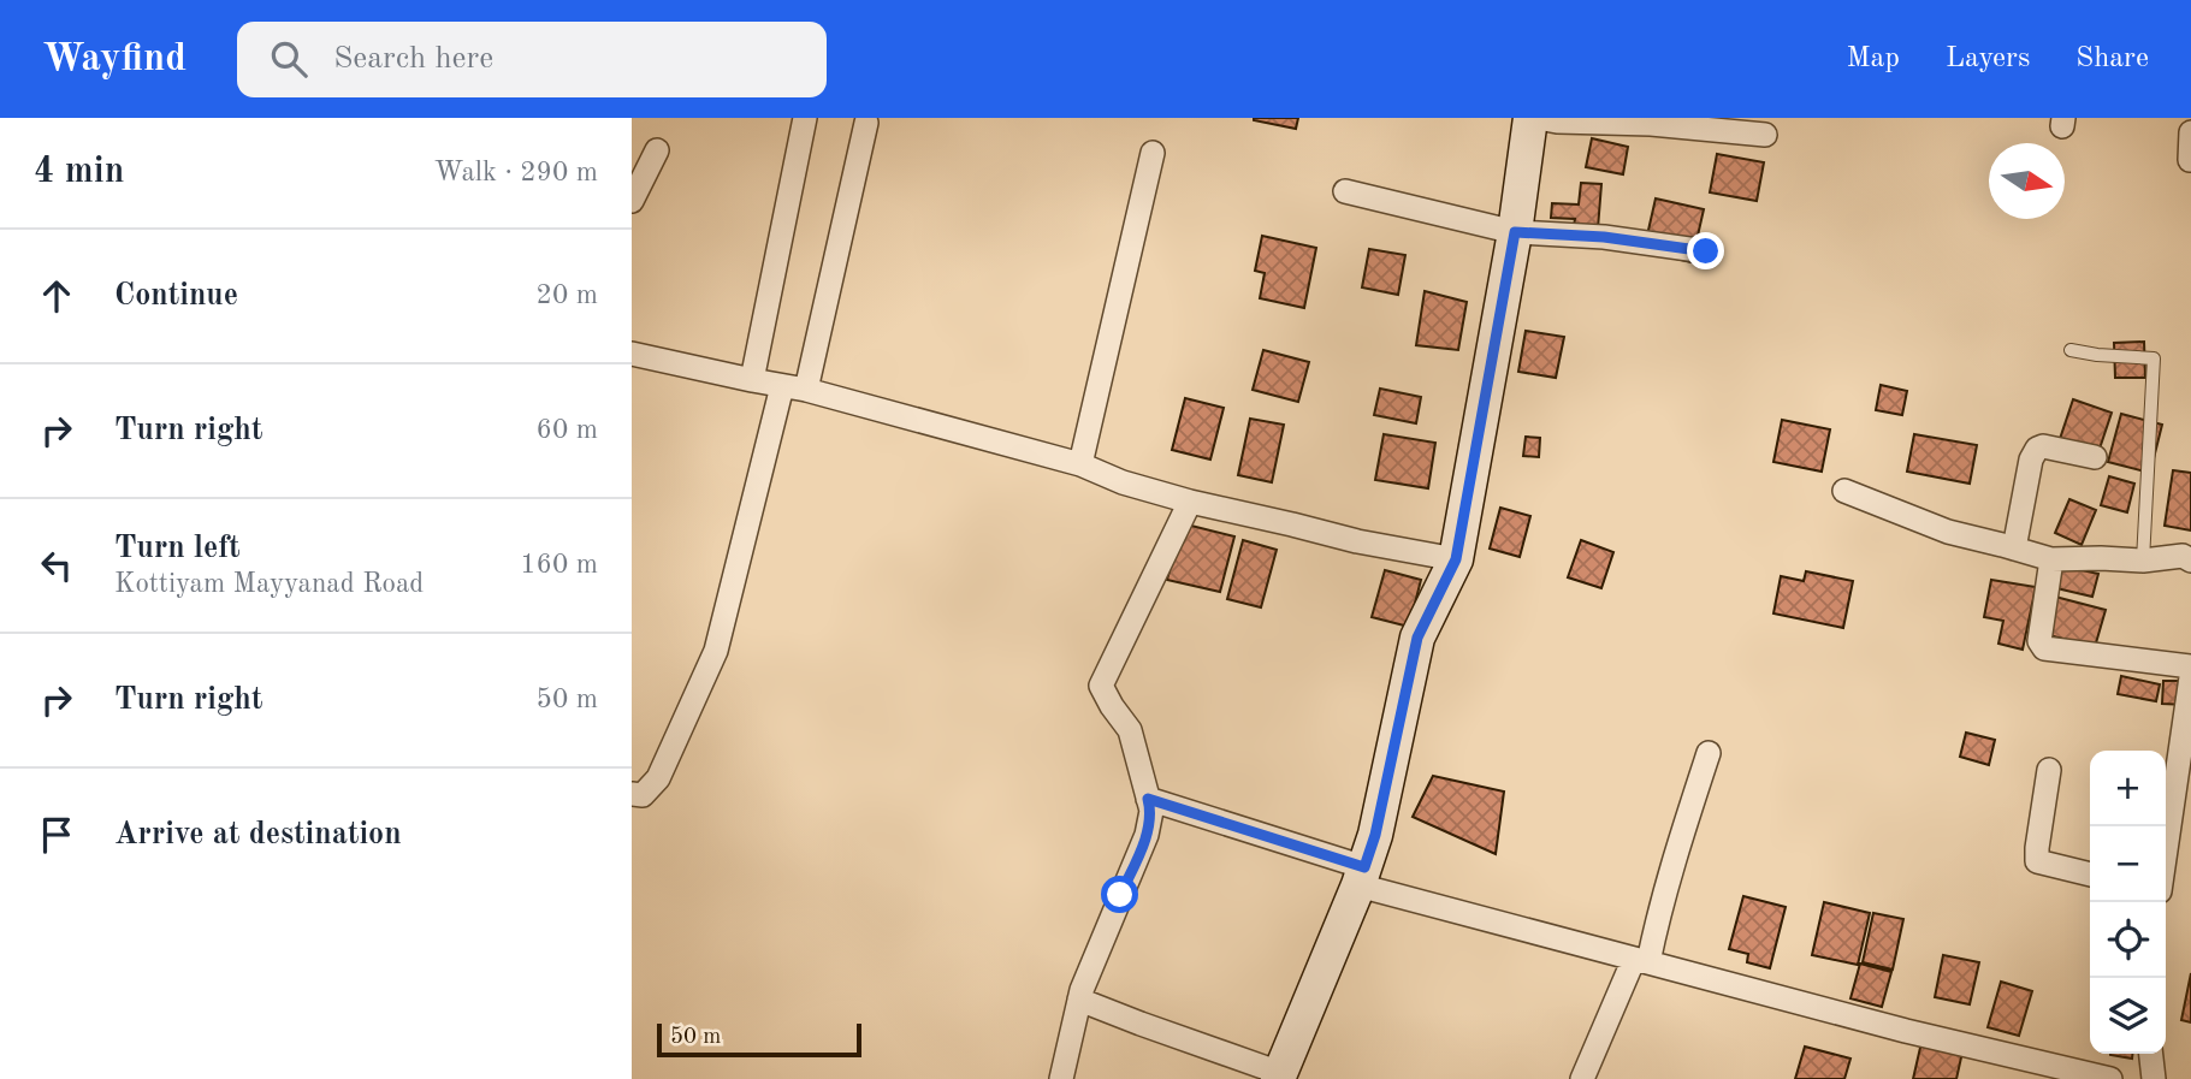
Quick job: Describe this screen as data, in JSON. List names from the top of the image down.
{
  "scale_bar": "50 m",
  "north": "right",
  "page": {
    "header": "Wayfind",
    "search": "Search here",
    "nav": ["Map", "Layers", "Share"],
    "heading": ["4 min", "Walk · 290 m"],
    "list": [
      ["Continue", "20 m"],
      ["Turn right", "60 m"],
      ["Turn left", "Kottiyam Mayyanad Road", "160 m"],
      ["Turn right", "50 m"],
      "Arrive at destination"
    ],
    "map_buttons": ["+", "−"],
    "scale": "50 m"
  }
}
